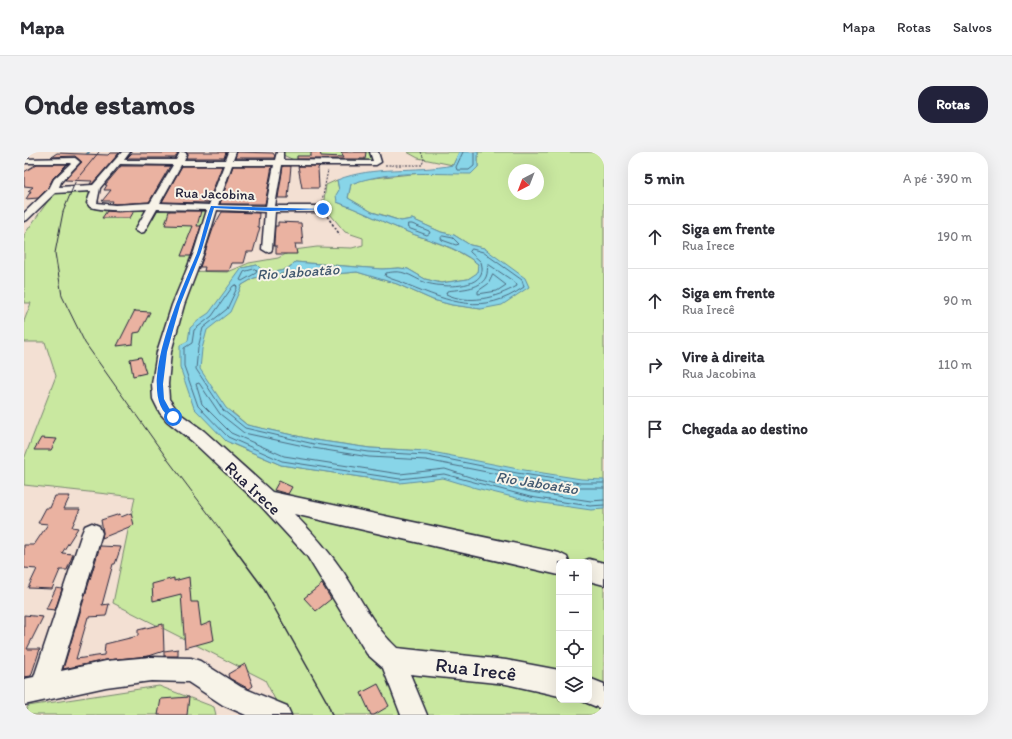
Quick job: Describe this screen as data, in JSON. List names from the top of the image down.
{
  "streets": {
    "street": ["Rua Jacobina", "Rua Irece", "Rua Irecê"]
  },
  "crossings": [
    ["Rua Jacobina", "Rua Irece"],
    ["Rua Irece", "Rua Irecê"]
  ],
  "water": ["Rio Jaboatão"],
  "north": "bottom left",
  "page": {
    "header": "Mapa",
    "nav": ["Mapa", "Rotas", "Salvos"],
    "buttons": "Rotas",
    "title": "Onde estamos",
    "heading": ["5 min", "A pé · 390 m"],
    "list": [
      ["Siga em frente", "Rua Irece", "190 m"],
      ["Siga em frente", "Rua Irecê", "90 m"],
      ["Vire à direita", "Rua Jacobina", "110 m"],
      "Chegada ao destino"
    ],
    "map_buttons": ["+", "−"]
  }
}
